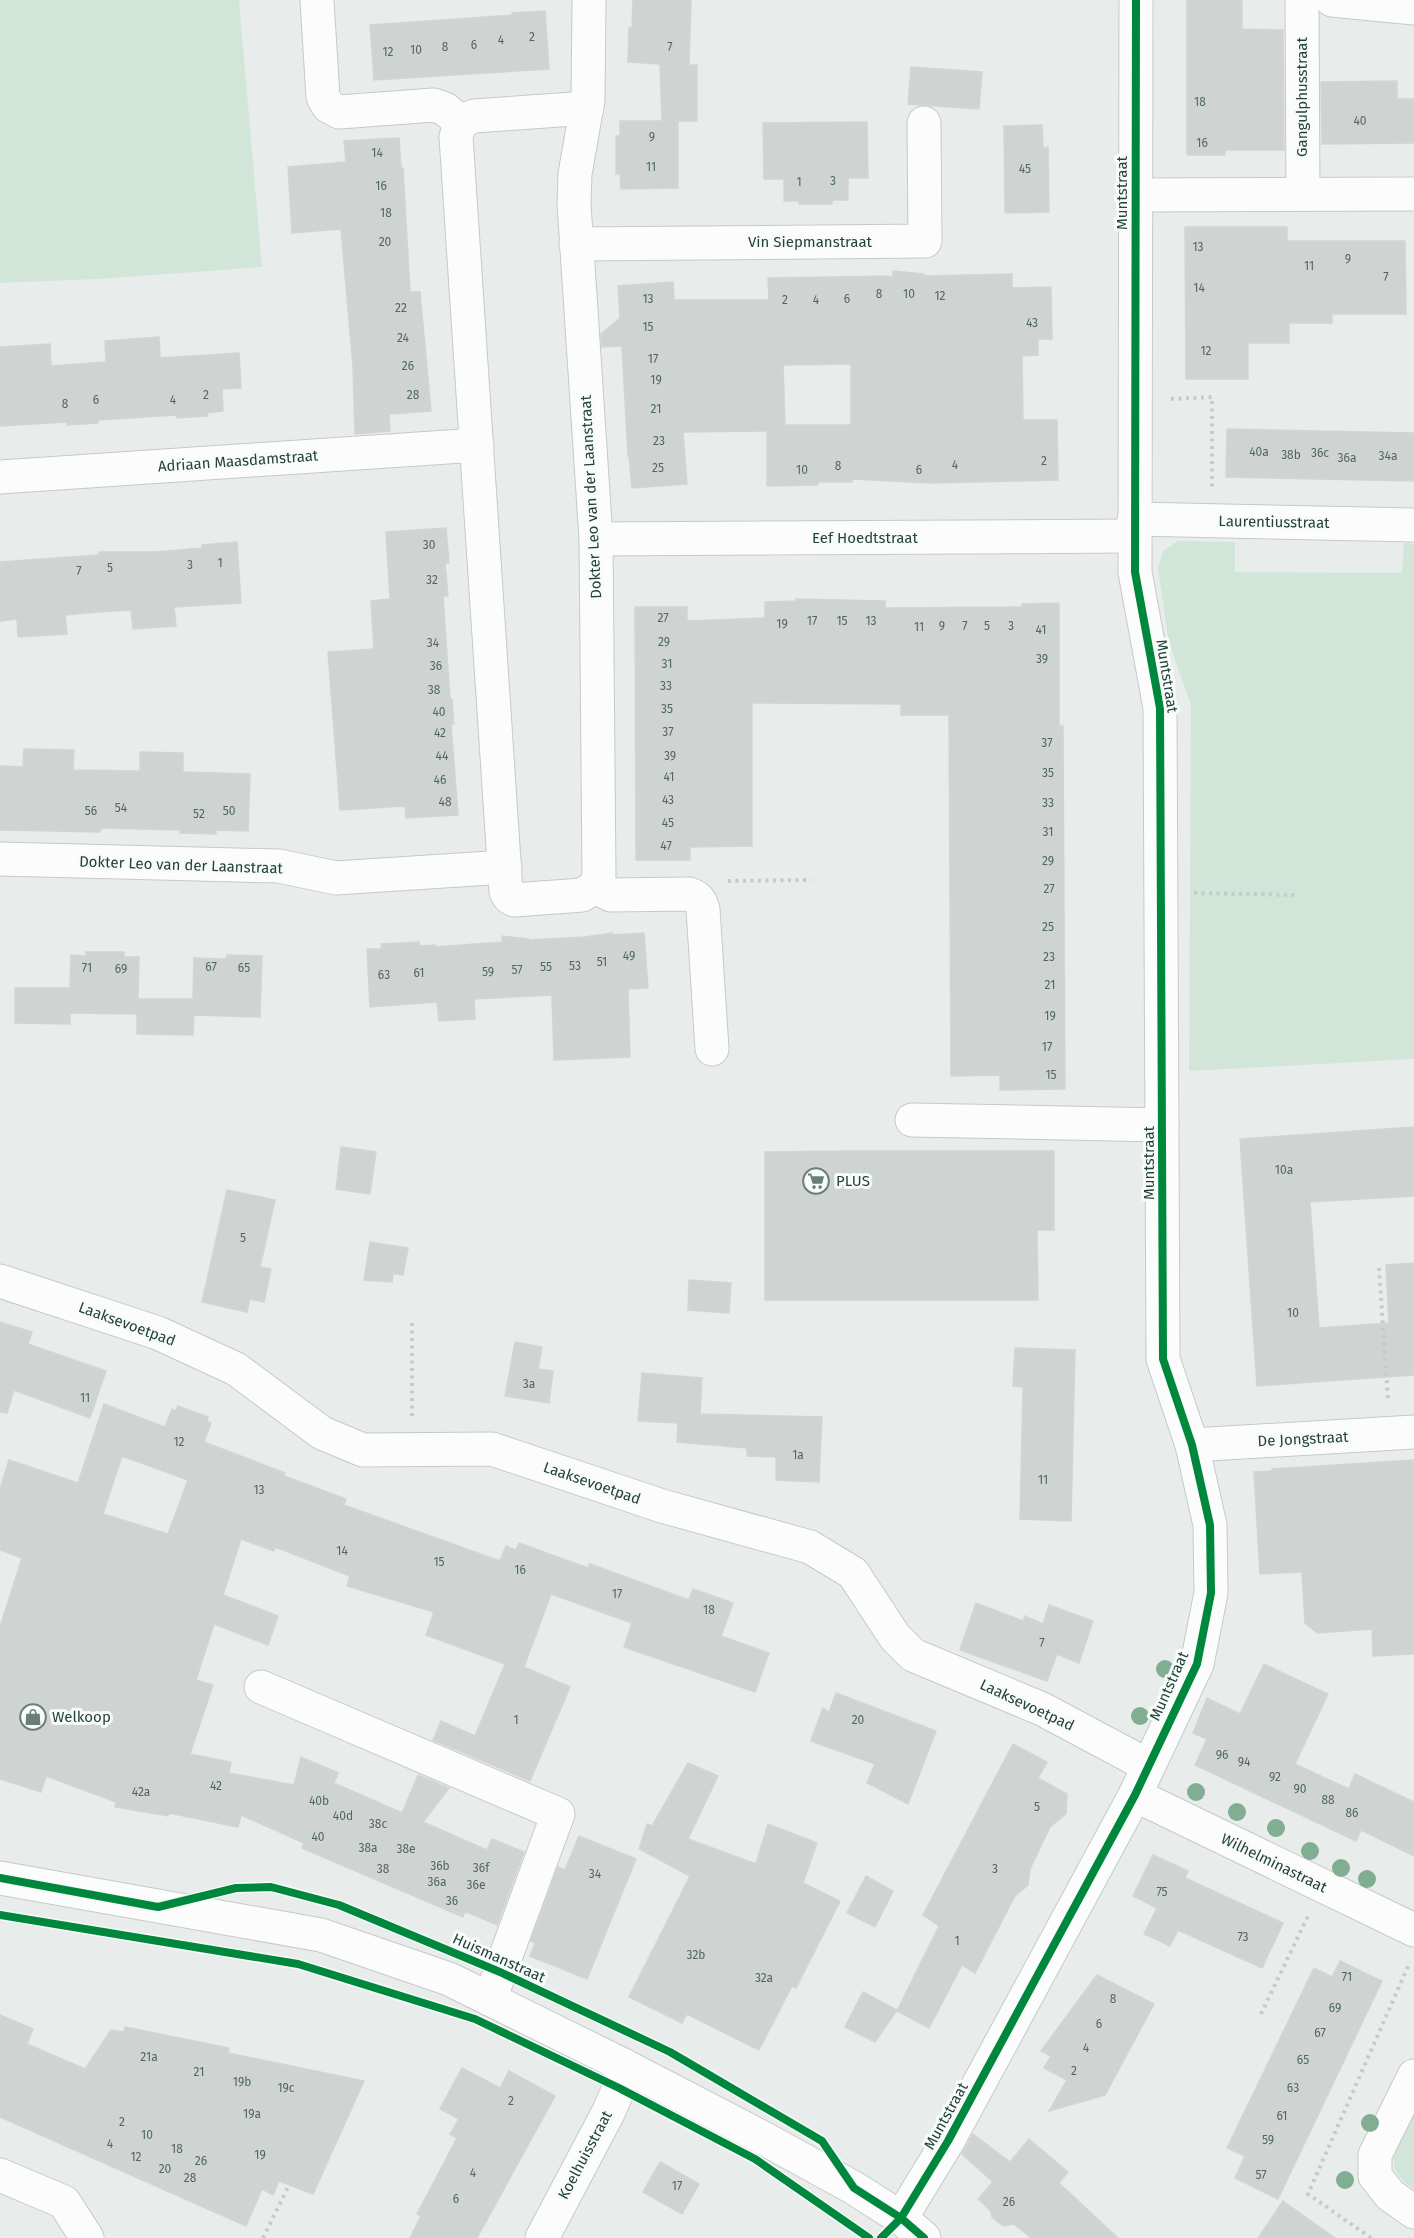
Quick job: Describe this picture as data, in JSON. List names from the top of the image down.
{
  "streets": {
    "street": [
      "Gangulphusstraat",
      "Muntstraat",
      "Vin Siepmanstraat",
      "Adriaan Maasdamstraat",
      "Dokter Leo van der Laanstraat",
      "Laurentiusstraat",
      "Eef Hoedtstraat",
      "Laaksevoetpad",
      "De Jongstraat",
      "Wilhelminastraat",
      "Huismanstraat",
      "Koelhuisstraat"
    ]
  },
  "crossings": [
    ["Muntstraat", "Laurentiusstraat"],
    ["Muntstraat", "Eef Hoedtstraat"],
    ["Muntstraat", "Laaksevoetpad"],
    ["Muntstraat", "De Jongstraat"],
    ["Muntstraat", "Wilhelminastraat"],
    ["Vin Siepmanstraat", "Dokter Leo van der Laanstraat"],
    ["Dokter Leo van der Laanstraat", "Eef Hoedtstraat"],
    ["Laurentiusstraat", "Eef Hoedtstraat"]
  ],
  "places": {
    "supermarket": ["PLUS"],
    "shop": ["Welkoop"]
  },
  "house_numbers": [
    "2",
    "4",
    "6",
    "8",
    "7",
    "10",
    "12",
    "18",
    "40",
    "9",
    "16",
    "14",
    "11",
    "45",
    "3",
    "1",
    "16",
    "18",
    "20",
    "13",
    "9",
    "11",
    "7",
    "14",
    "8",
    "10",
    "12",
    "13",
    "6",
    "2",
    "4",
    "22",
    "43",
    "15",
    "24",
    "12",
    "17",
    "26",
    "19",
    "2",
    "28",
    "6",
    "4",
    "8",
    "21",
    "23",
    "40a",
    "36c",
    "38b",
    "34a",
    "36a",
    "2",
    "4",
    "8",
    "25",
    "10",
    "6",
    "30",
    "1",
    "3",
    "5",
    "7",
    "32",
    "27",
    "17",
    "15",
    "13",
    "19",
    "9",
    "7",
    "5",
    "3",
    "11",
    "41",
    "29",
    "34",
    "39",
    "31",
    "36",
    "33",
    "38",
    "35",
    "40",
    "37",
    "42",
    "37",
    "44",
    "39",
    "35",
    "41",
    "46",
    "43",
    "48",
    "33",
    "54",
    "56",
    "50",
    "52",
    "45",
    "31",
    "47",
    "29",
    "27",
    "25",
    "49",
    "23",
    "51",
    "53",
    "67",
    "55",
    "71",
    "65",
    "69",
    "57",
    "59",
    "61",
    "63",
    "21",
    "19",
    "17",
    "15",
    "10a",
    "5",
    "10",
    "3a",
    "11",
    "12",
    "1a",
    "11",
    "13",
    "14",
    "15",
    "16",
    "17",
    "18",
    "7",
    "1",
    "20",
    "96",
    "94",
    "92",
    "42",
    "90",
    "42a",
    "88",
    "40b",
    "5",
    "86",
    "40d",
    "38c",
    "40",
    "38a",
    "38e",
    "36b",
    "36f",
    "38",
    "3",
    "34",
    "36a",
    "36e",
    "75",
    "36",
    "73",
    "1",
    "32b",
    "71",
    "32a",
    "8",
    "69",
    "6",
    "67",
    "4",
    "21a",
    "65",
    "2",
    "21",
    "19b",
    "19c",
    "63",
    "2",
    "19a",
    "61",
    "2",
    "10",
    "59",
    "4",
    "18",
    "19",
    "12",
    "26",
    "20",
    "4",
    "57",
    "28",
    "17",
    "6",
    "26"
  ]
}
